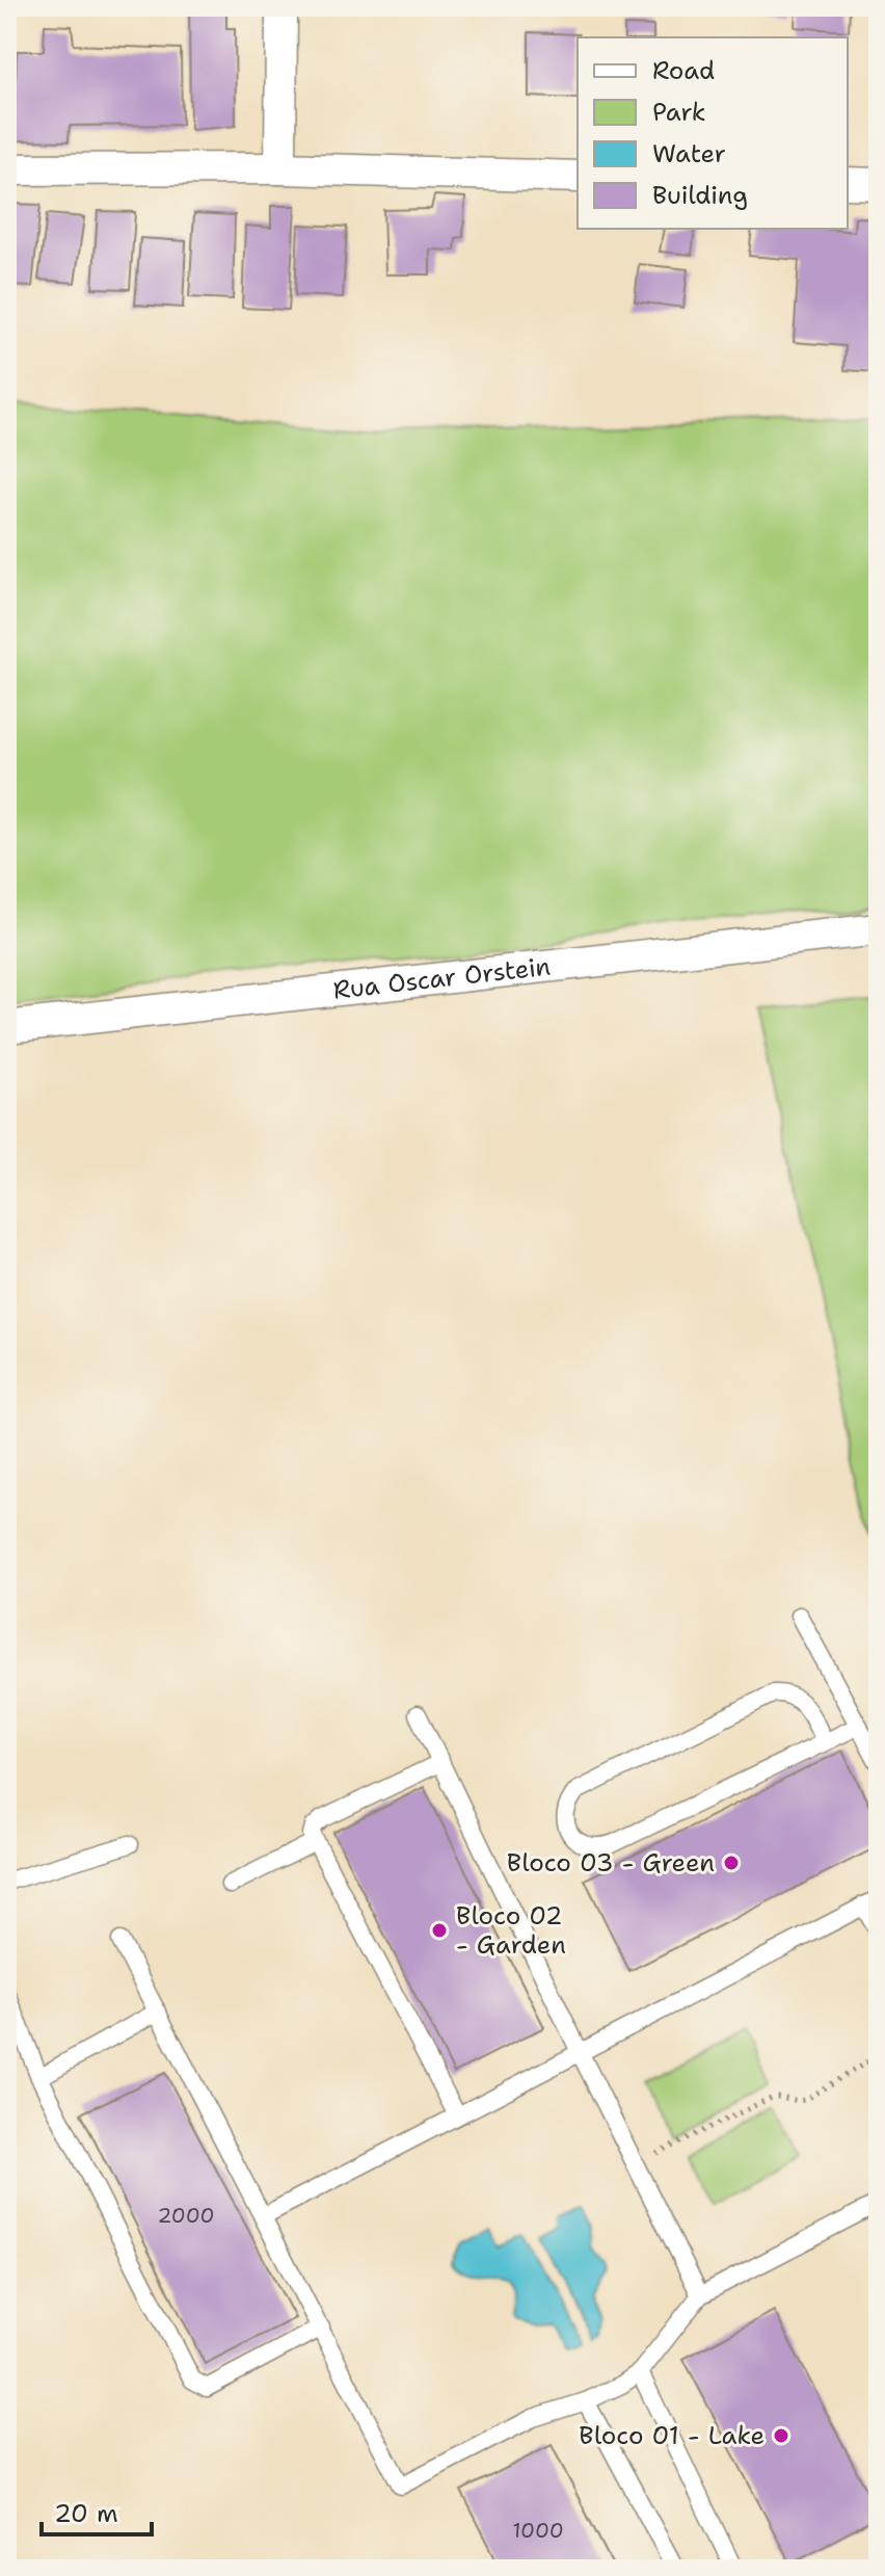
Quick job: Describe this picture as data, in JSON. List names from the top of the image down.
{
  "streets": {
    "street": ["Rua Oscar Orstein"]
  },
  "places": ["Bloco 03 - Green", "Bloco 02 - Garden", "Bloco 01 - Lake"],
  "house_numbers": ["2000", "1000"],
  "legend": [
    "Road",
    "Park",
    "Water",
    "Building"
  ],
  "scale_bar": "20 m"
}
